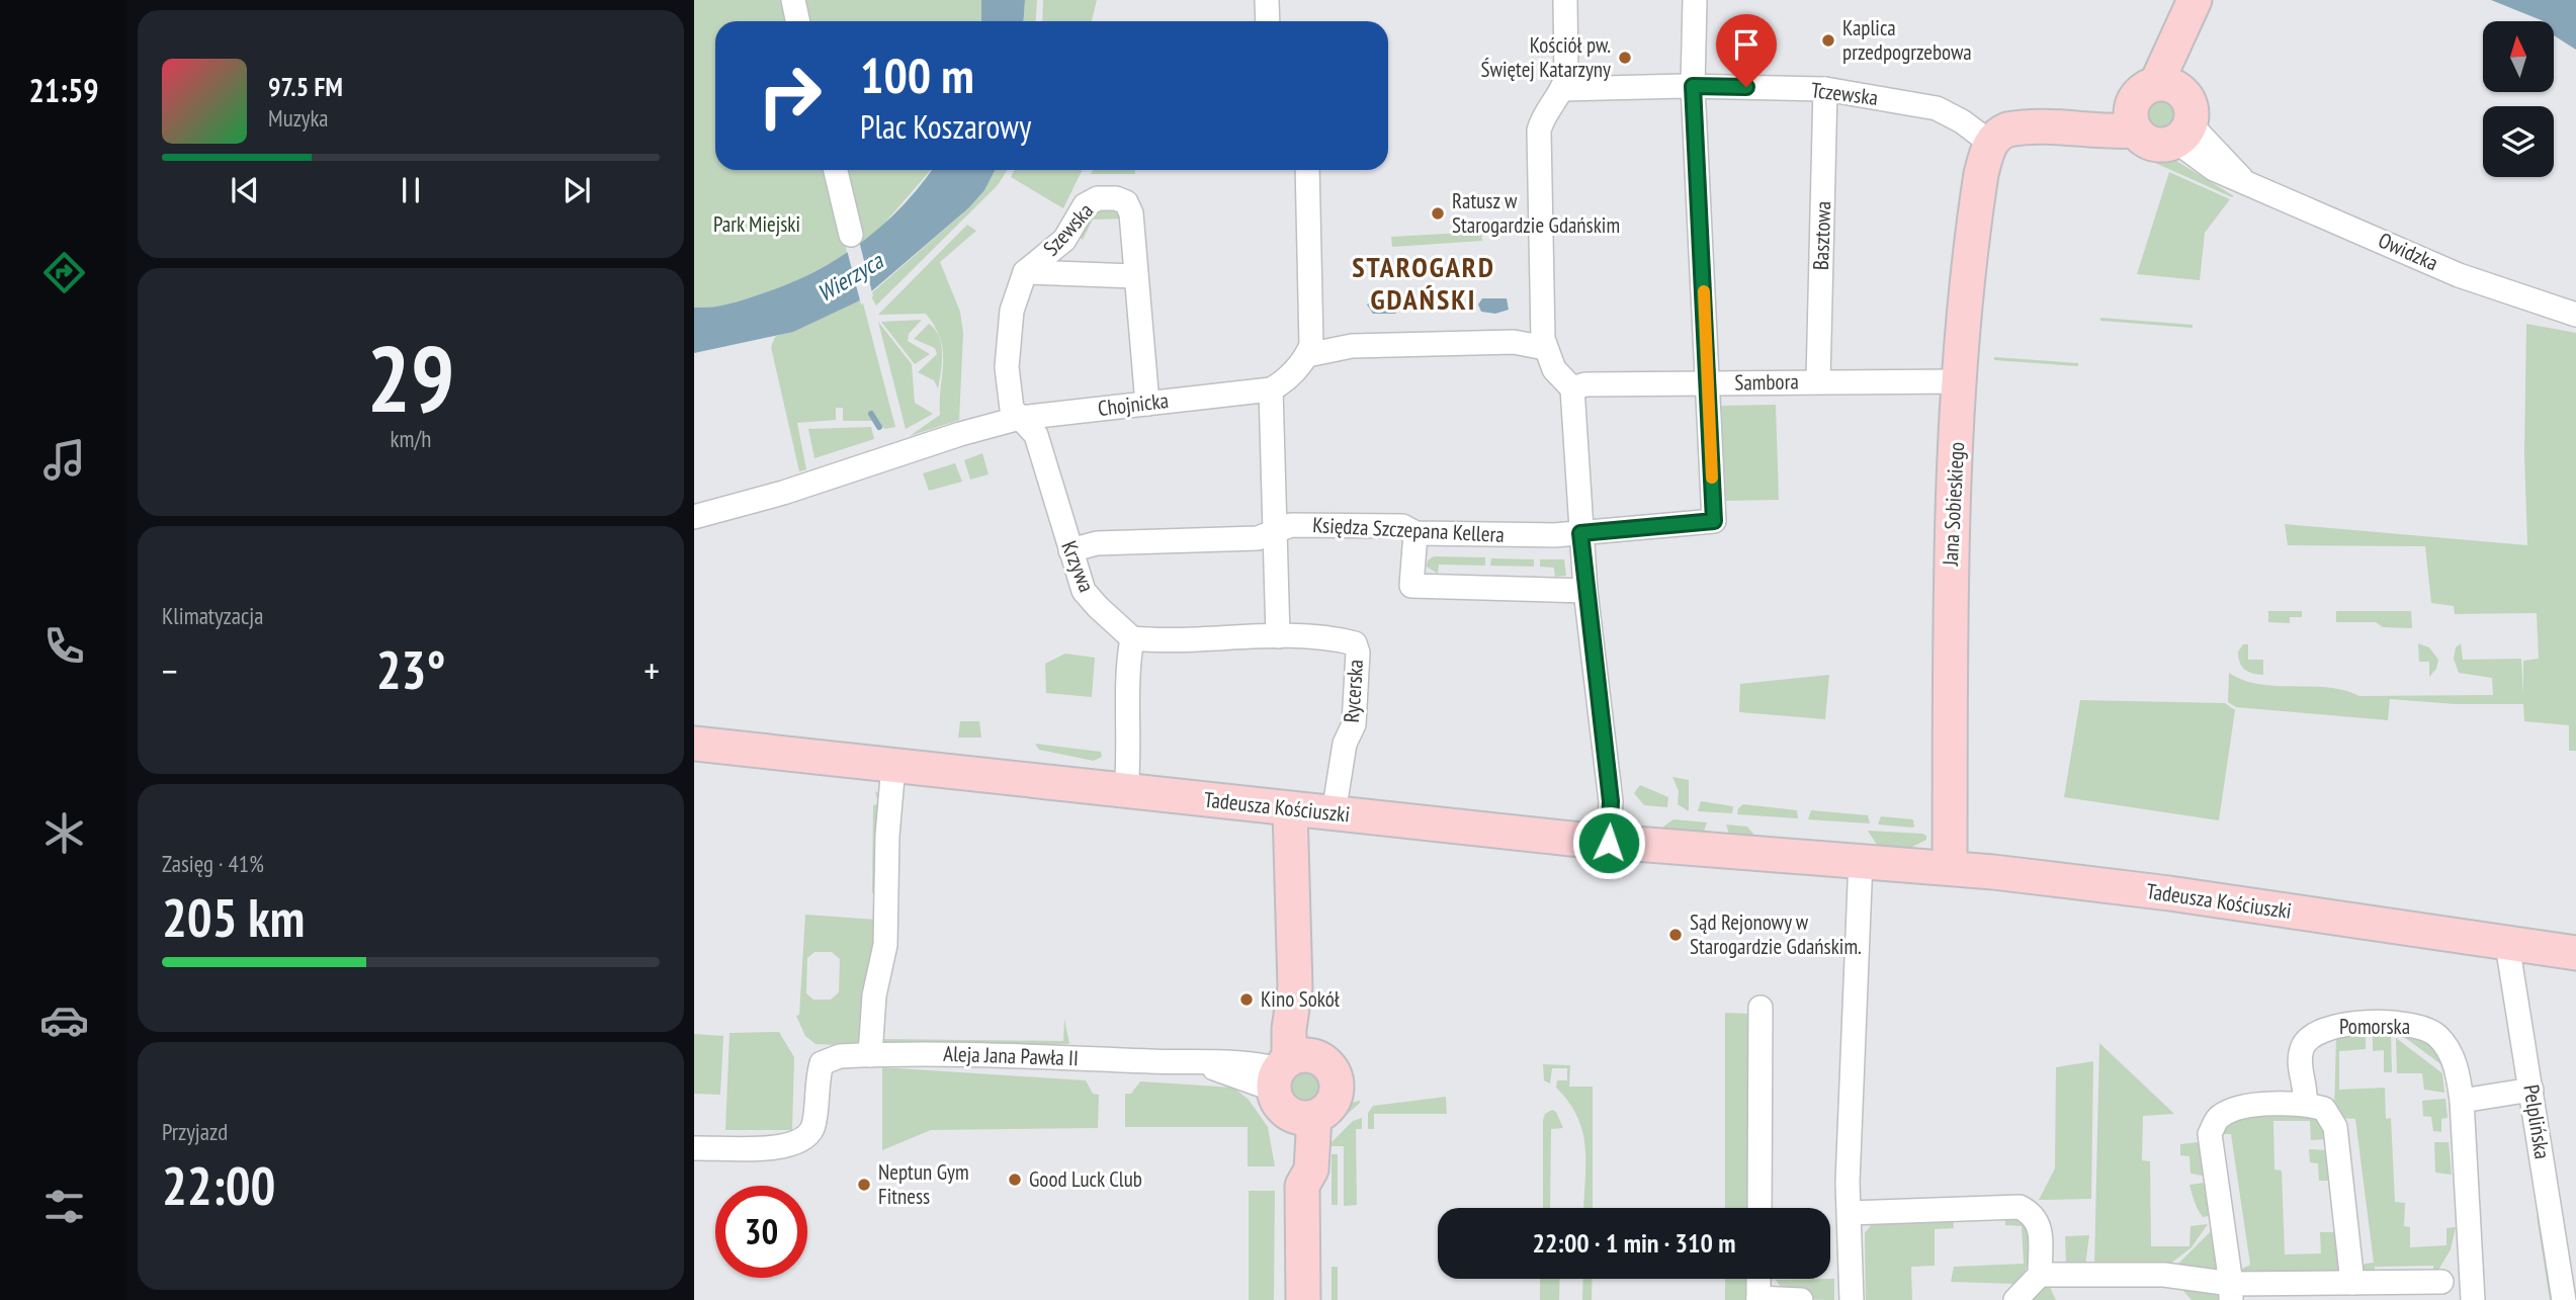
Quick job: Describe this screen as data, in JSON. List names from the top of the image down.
{
  "streets": {
    "street": [
      "Tczewska",
      "Szewska",
      "Basztowa",
      "Owidzka",
      "Sambora",
      "Chojnicka",
      "Jana Sobieskiego",
      "Księdza Szczepana Kellera",
      "Krzywa",
      "Rycerska",
      "Tadeusza Kościuszki",
      "Pomorska",
      "Aleja Jana Pawła II",
      "Pelplińska"
    ]
  },
  "crossings": [
    ["Tczewska", "Basztowa"],
    ["Tczewska", "Jana Sobieskiego"],
    ["Szewska", "Chojnicka"],
    ["Szewska", "Krzywa"],
    ["Basztowa", "Sambora"],
    ["Sambora", "Jana Sobieskiego"],
    ["Sambora", "Księdza Szczepana Kellera"],
    ["Chojnicka", "Krzywa"],
    ["Jana Sobieskiego", "Tadeusza Kościuszki"],
    ["Księdza Szczepana Kellera", "Krzywa"],
    ["Krzywa", "Rycerska"],
    ["Rycerska", "Tadeusza Kościuszki"],
    ["Tadeusza Kościuszki", "Pelplińska"]
  ],
  "districts": ["STAROGARD GDAŃSKI"],
  "water": ["Wierzyca"],
  "parks": ["Park Miejski"],
  "places": [
    "Kaplica przedpogrzebowa",
    "Kościół pw. Świętej Katarzyny",
    "Ratusz w Starogardzie Gdańskim",
    "Sąd Rejonowy w Starogardzie Gdańskim.",
    "Kino Sokół",
    "Good Luck Club",
    "Neptun Gym Fitness"
  ],
  "north": "top",
  "page": {
    "tabs": "21:59",
    "turn": ["100 m", "Plac Koszarowy"],
    "song": ["97.5 FM", "Muzyka"],
    "tile": [
      ["29", "km/h"],
      "Klimatyzacja",
      ["Zasięg · 41%", "205 km"],
      ["Przyjazd", "22:00"]
    ],
    "heat": ["−", "23°", "+"],
    "limit": "30",
    "trip": "22:00 · 1 min · 310 m"
  }
}
